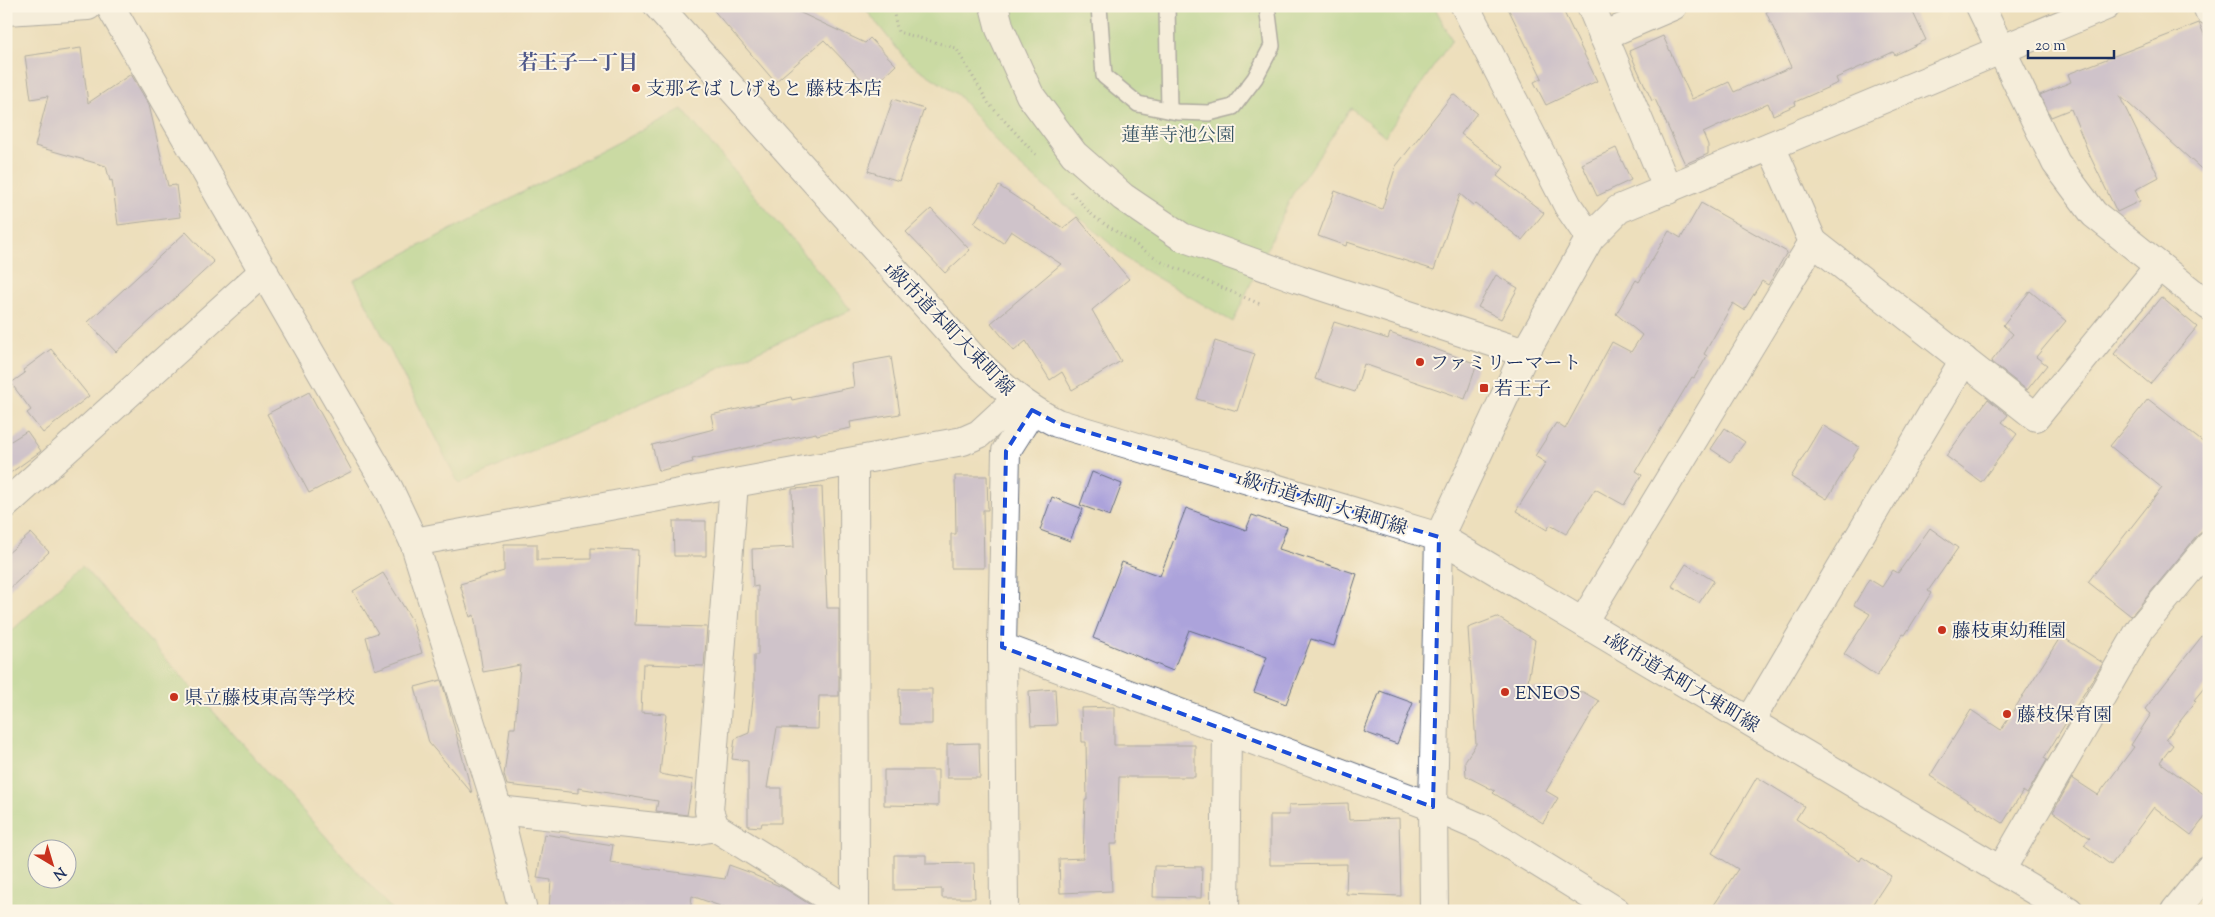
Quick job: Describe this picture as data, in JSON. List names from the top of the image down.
{
  "streets": {
    "street": ["1級市道本町大東町線"]
  },
  "districts": ["若王子一丁目"],
  "parks": ["蓮華寺池公園"],
  "places": {
    "other": [
      "支那そば しげもと 藤枝本店",
      "ファミリーマート",
      "藤枝東幼稚園",
      "ENEOS",
      "県立藤枝東高等学校",
      "藤枝保育園"
    ],
    "transit": ["若王子"]
  },
  "scale_bar": "20 m",
  "north": "bottom right"
}
